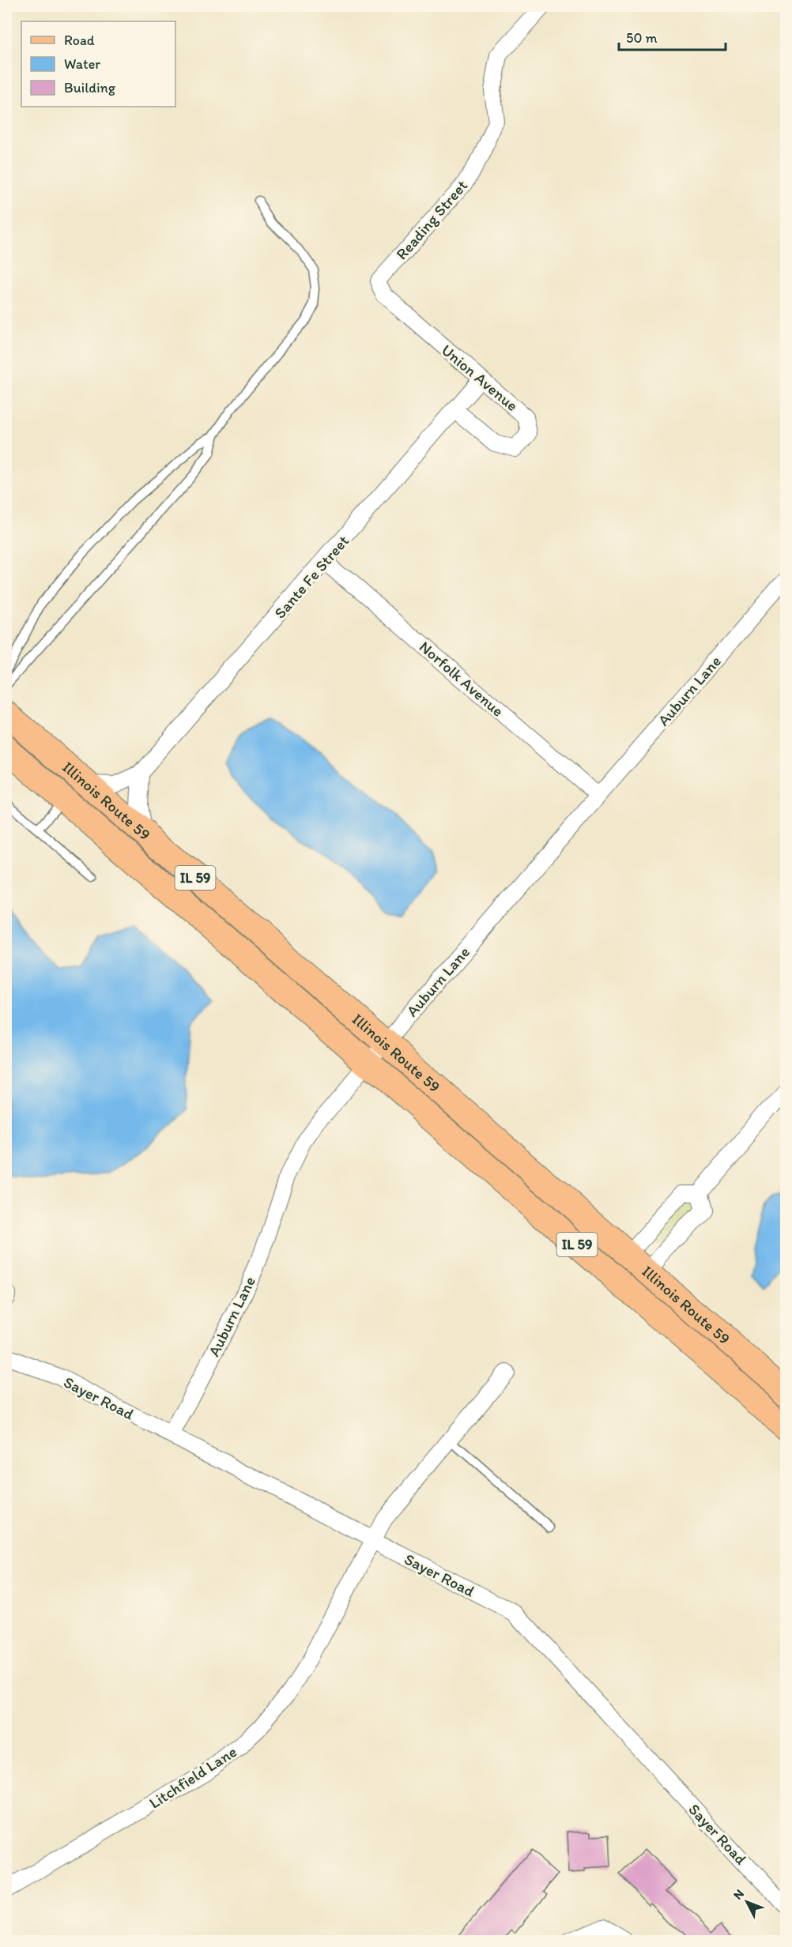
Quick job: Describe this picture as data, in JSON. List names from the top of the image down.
{
  "streets": {
    "main road": ["Illinois Route 59", "IL 59"],
    "street": [
      "Reading Street",
      "Union Avenue",
      "Sante Fe Street",
      "Norfolk Avenue",
      "Auburn Lane",
      "Sayer Road",
      "Litchfield Lane"
    ]
  },
  "crossings": [
    ["Reading Street", "Union Avenue"],
    ["Union Avenue", "Sante Fe Street"],
    ["Sante Fe Street", "Norfolk Avenue"],
    ["Sante Fe Street", "Illinois Route 59"],
    ["Norfolk Avenue", "Auburn Lane"],
    ["Auburn Lane", "Illinois Route 59"],
    ["Auburn Lane", "Sayer Road"],
    ["Sayer Road", "Litchfield Lane"]
  ],
  "legend": ["Road", "Water", "Building"],
  "scale_bar": "50 m",
  "north": "top left"
}
